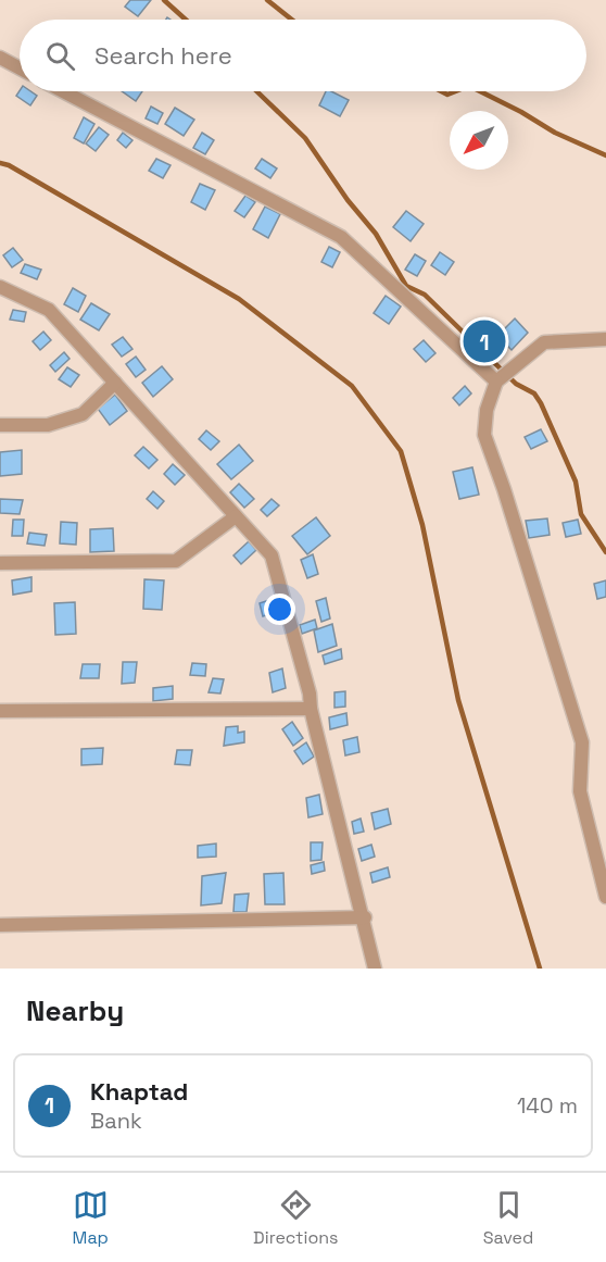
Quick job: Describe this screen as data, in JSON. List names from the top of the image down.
{
  "north": "bottom left",
  "page": {
    "search": "Search here",
    "pins": "1",
    "heading": "Nearby",
    "list": [
      {
        "mark": "1",
        "name": "Khaptad",
        "note": "Bank",
        "value": "140 m"
      }
    ],
    "nav": ["Map", "Directions", "Saved"]
  }
}
